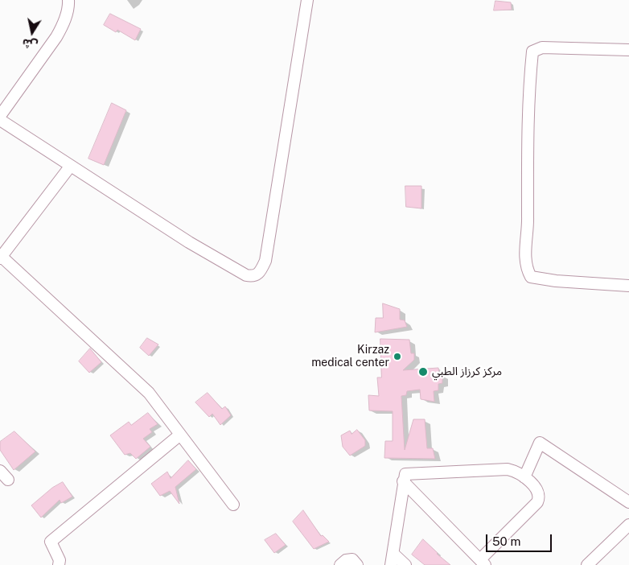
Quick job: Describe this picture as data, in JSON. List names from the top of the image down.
{
  "places": ["Kirzaz medical center", "مركز كرزاز الطبي"],
  "scale_bar": "50 m",
  "north": "bottom"
}
